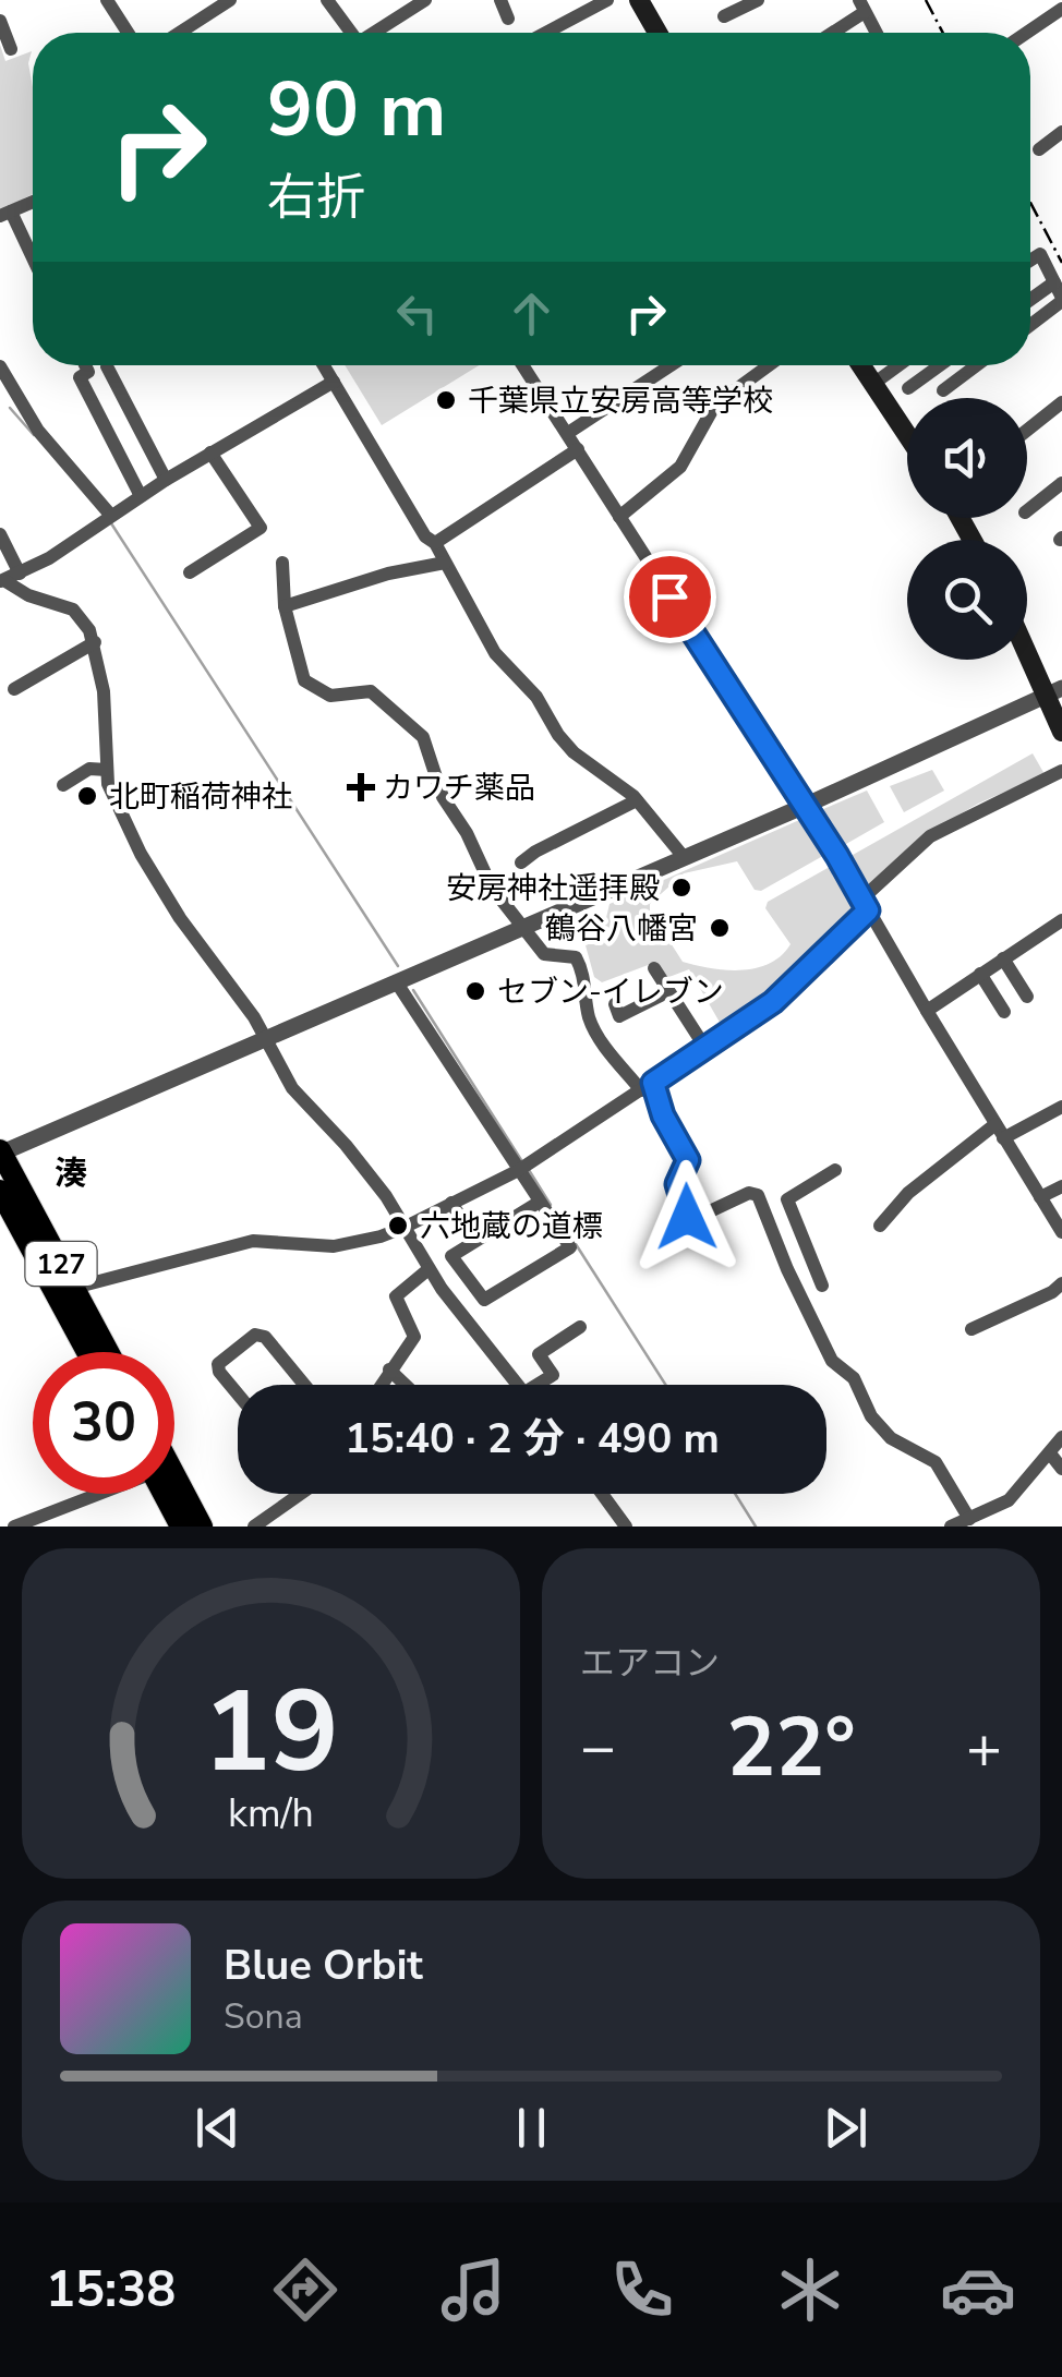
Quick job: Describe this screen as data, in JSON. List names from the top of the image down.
{
  "streets": {
    "highway": ["127"]
  },
  "districts": ["湊"],
  "places": {
    "other": [
      "千葉県立安房高等学校",
      "北町稲荷神社",
      "安房神社遥拝殿",
      "鶴谷八幡宮",
      "セブン-イレブン",
      "六地蔵の道標"
    ],
    "health": ["カワチ薬品"]
  },
  "page": {
    "turn": ["90 m", "右折"],
    "limit": "30",
    "trip": "15:40 · 2 分 · 490 m",
    "tile": "エアコン",
    "heat": ["−", "22°", "+"],
    "song": ["Blue Orbit", "Sona"],
    "tabs": "15:38",
    "gauge": ["19", "km/h"]
  }
}
